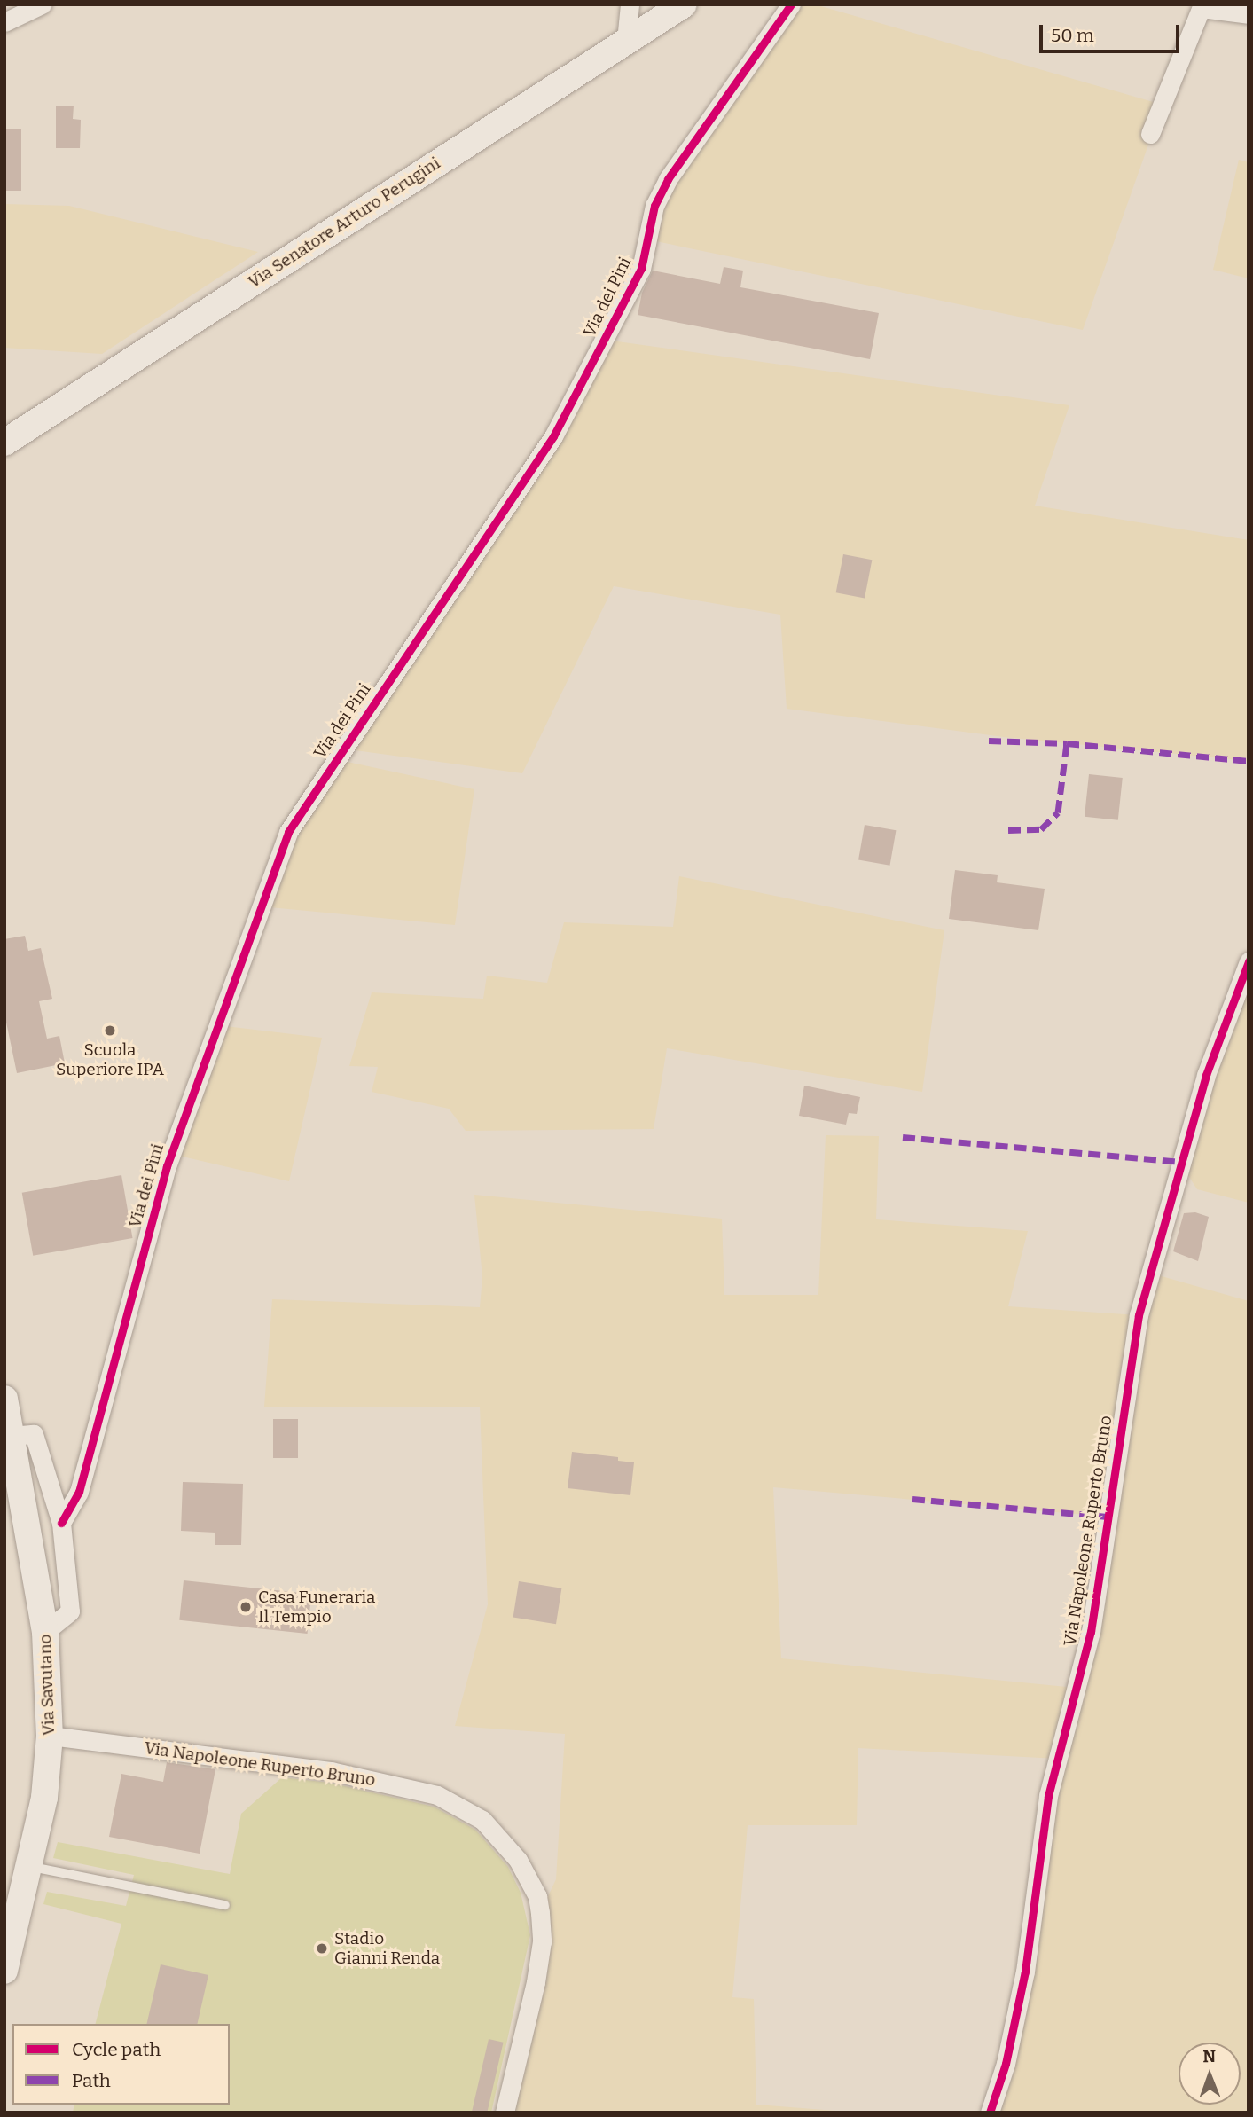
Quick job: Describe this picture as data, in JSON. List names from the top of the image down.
{
  "streets": {
    "street": [
      "Via Senatore Arturo Perugini",
      "Via dei Pini",
      "Via Napoleone Ruperto Bruno",
      "Via Savutano"
    ]
  },
  "crossings": [
    ["Via Napoleone Ruperto Bruno", "Via Savutano"]
  ],
  "places": ["Scuola Superiore IPA", "Casa Funeraria Il Tempio", "Stadio Gianni Renda"],
  "legend": ["Cycle path", "Path"],
  "scale_bar": "50 m",
  "north": "top"
}
